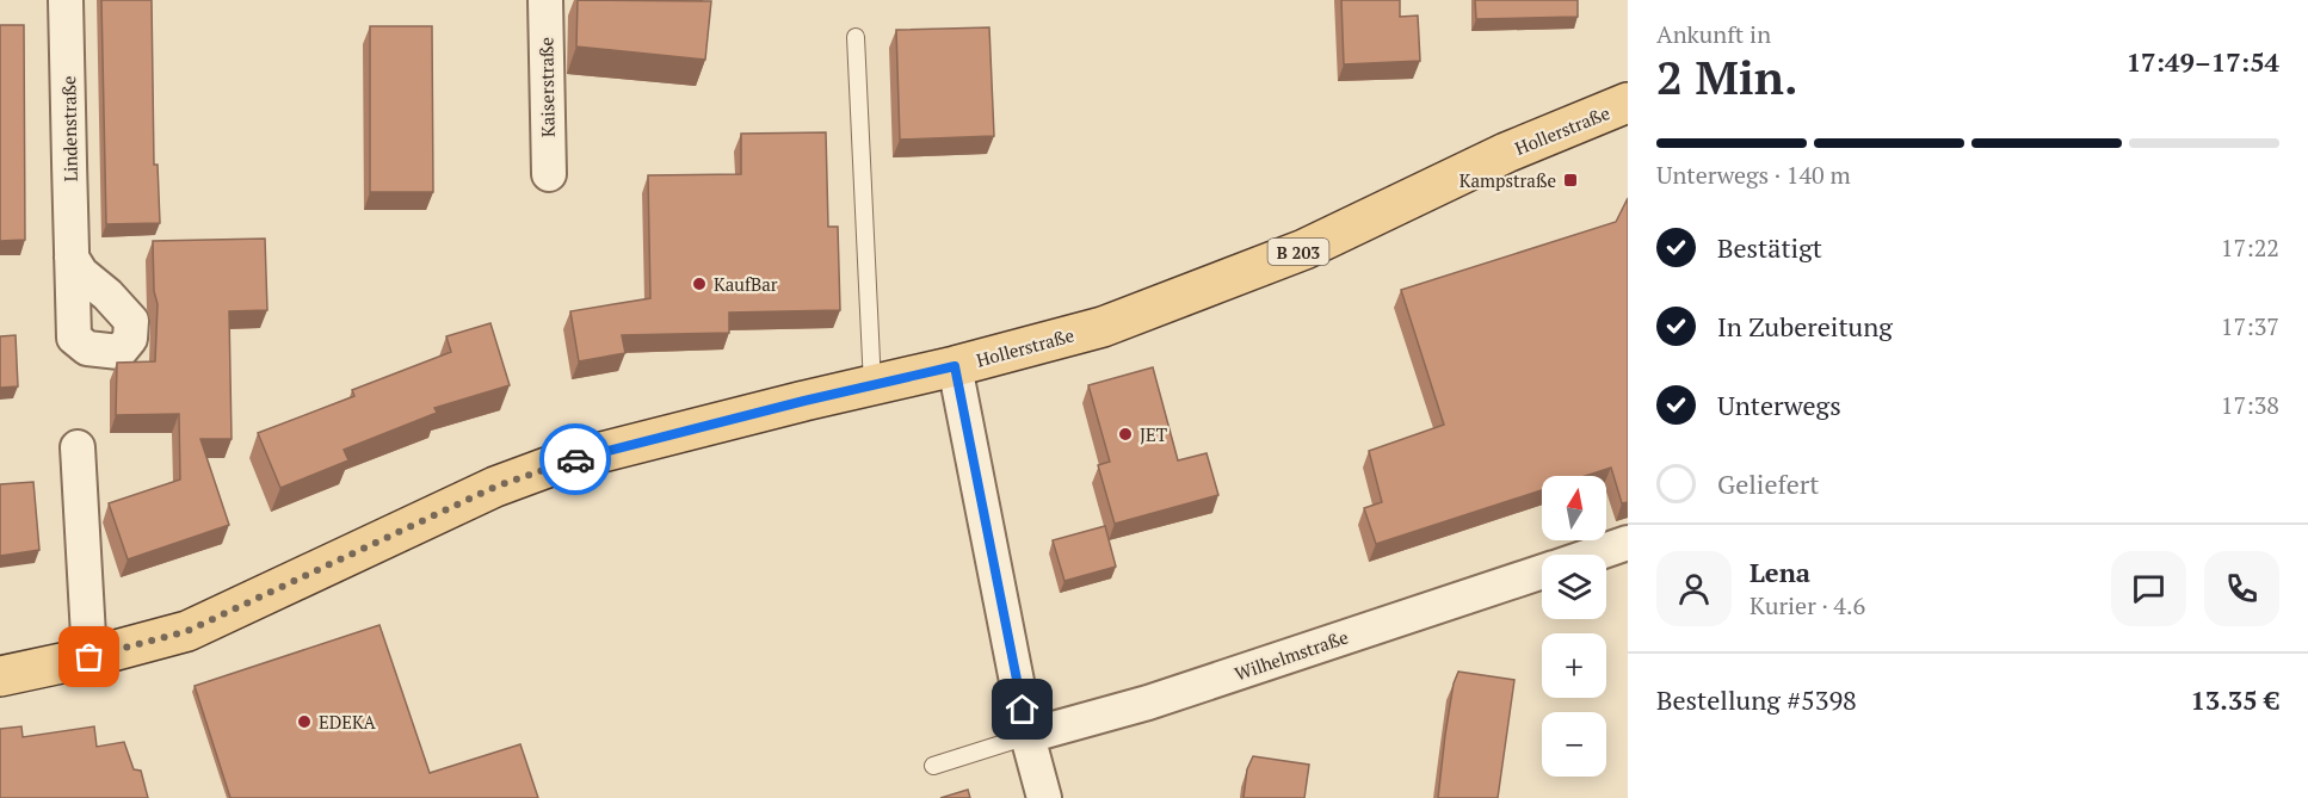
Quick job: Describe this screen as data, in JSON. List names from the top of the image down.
{
  "streets": {
    "main road": ["Hollerstraße", "B 203"],
    "street": ["Kaiserstraße", "Lindenstraße", "Wilhelmstraße"]
  },
  "places": {
    "transit": ["Kampstraße"],
    "other": ["KaufBar", "JET", "EDEKA"]
  },
  "north": "top",
  "page": {
    "heading": ["2 Min.", "Ankunft in", "17:49–17:54"],
    "panel": [
      "Lena",
      "Kurier · 4.6",
      "Bestellung #5398",
      "13.35 €"
    ],
    "bar": "Unterwegs · 140 m",
    "list": [
      ["Bestätigt", "17:22"],
      ["In Zubereitung", "17:37"],
      ["Unterwegs", "17:38"],
      "Geliefert"
    ],
    "map_buttons": ["+", "−"]
  }
}
